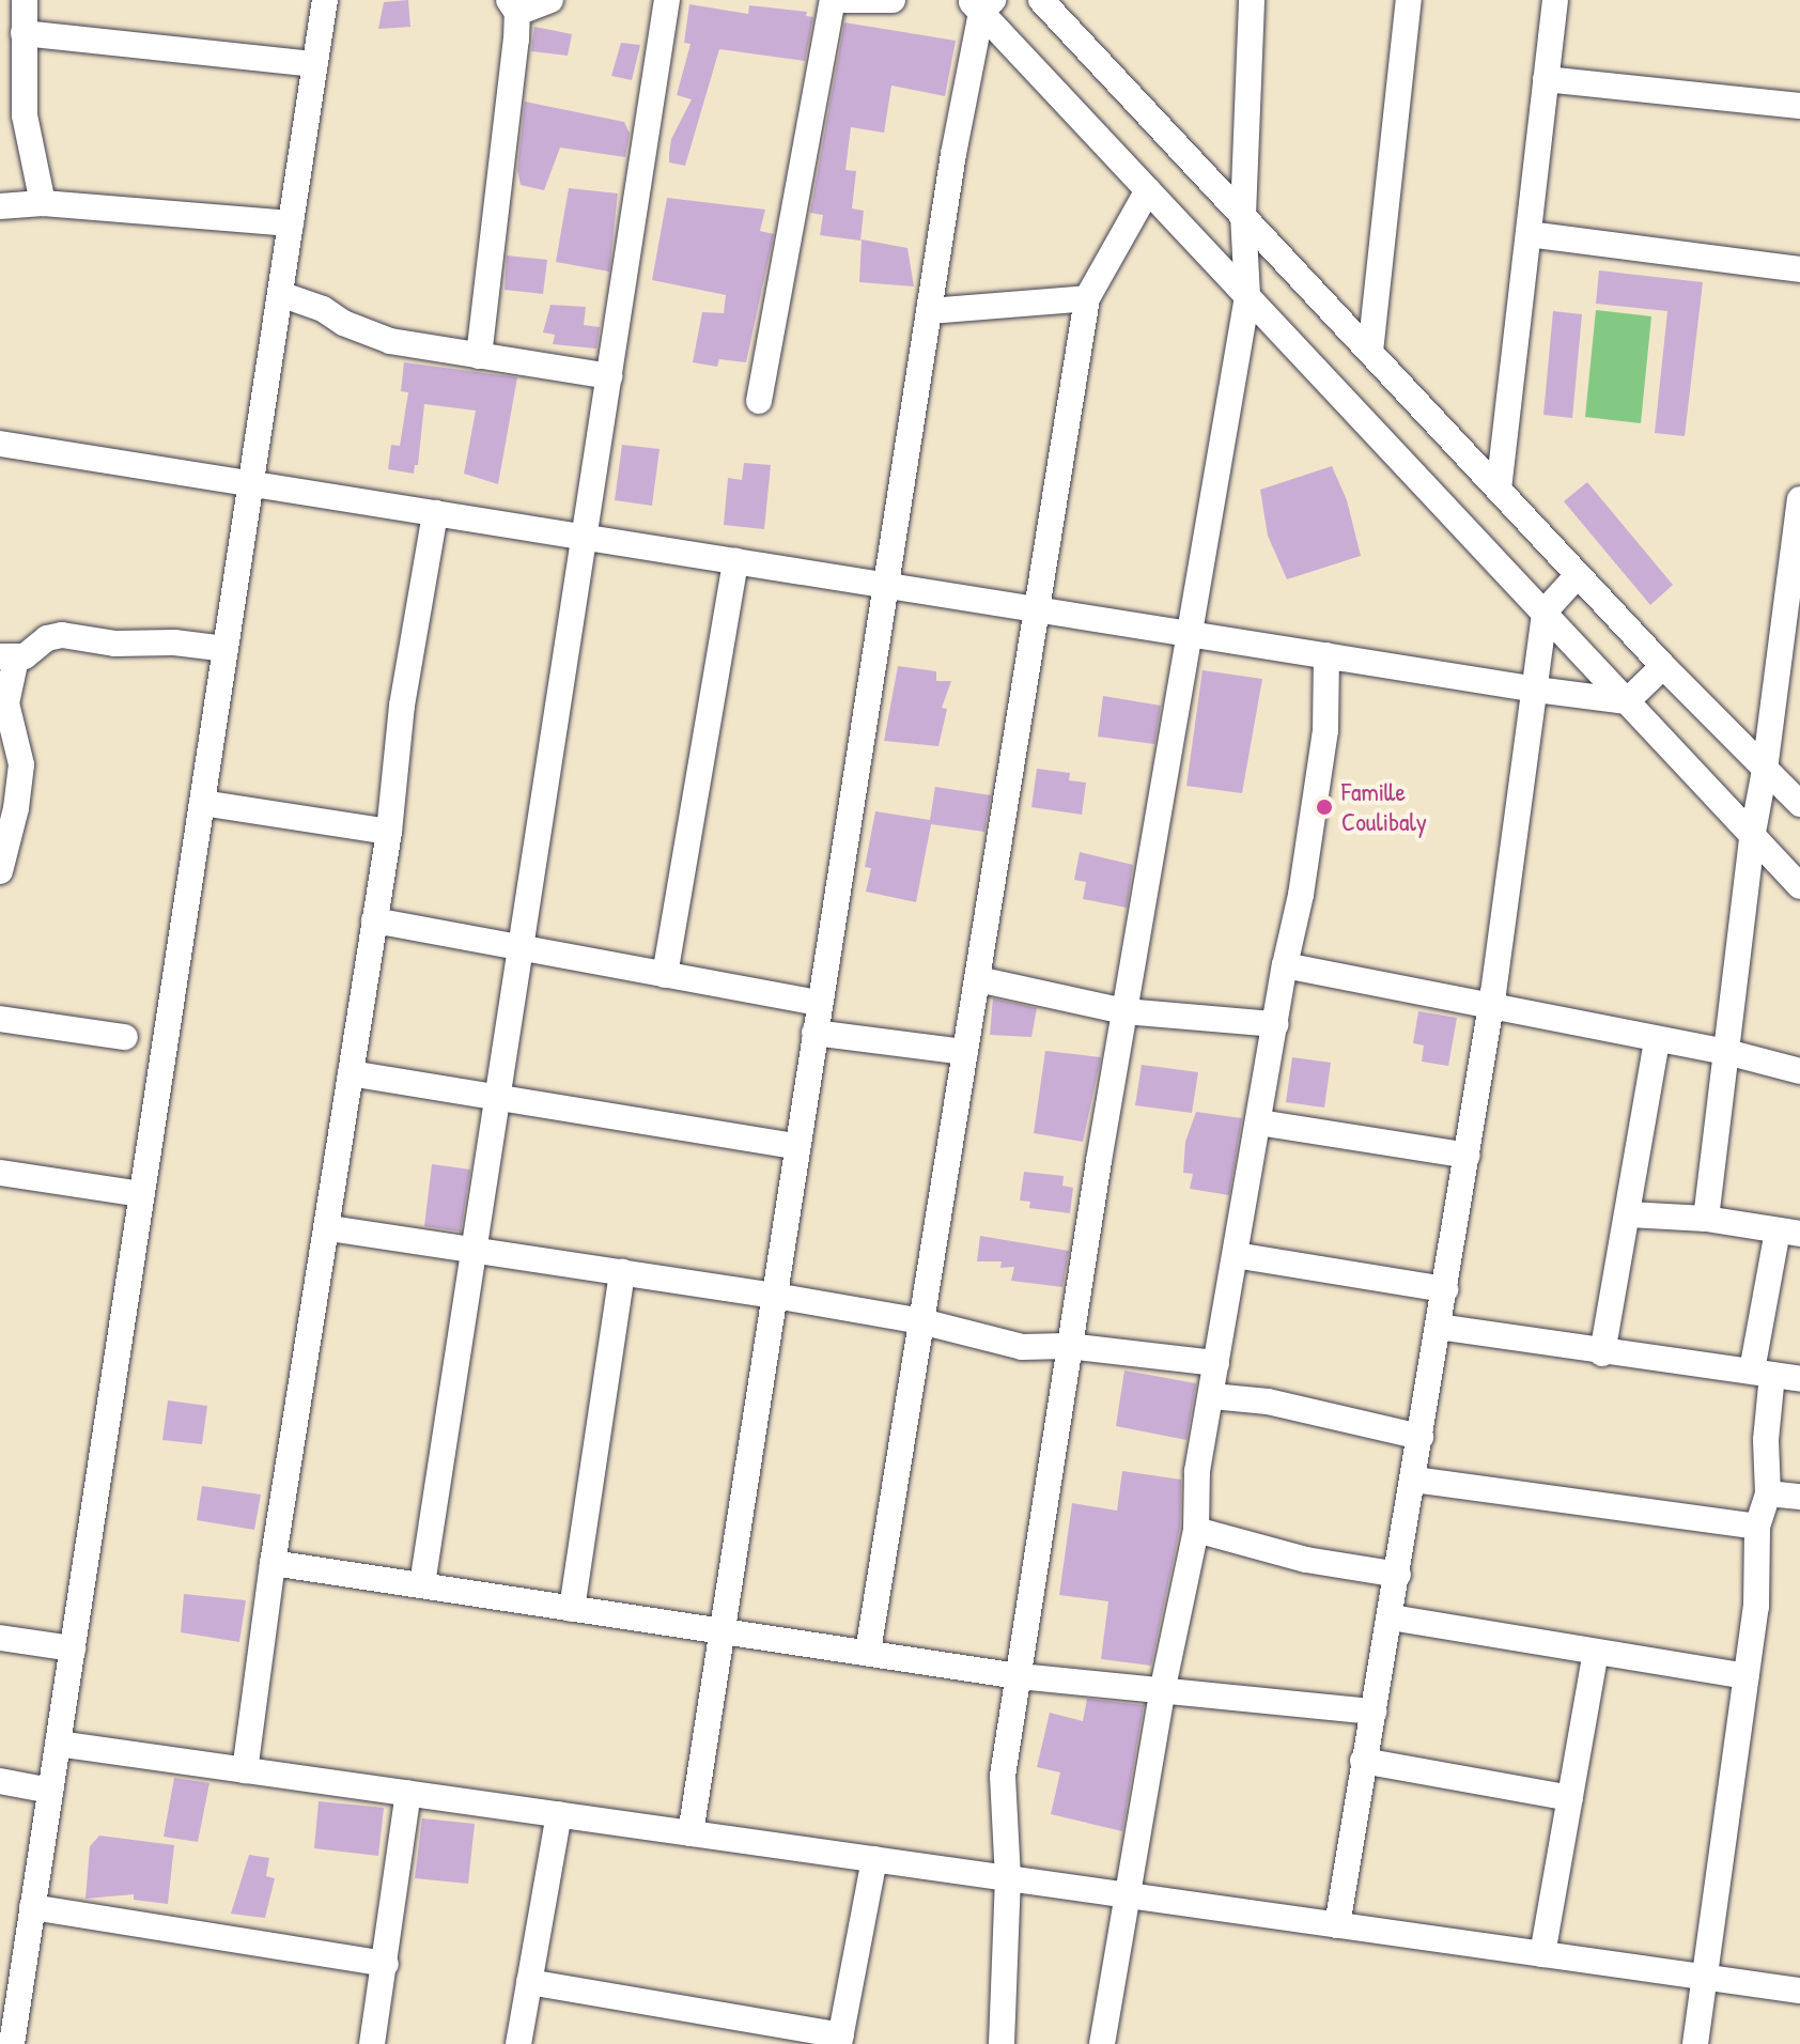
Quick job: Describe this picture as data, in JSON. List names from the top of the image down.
{
  "places": ["Famille Coulibaly"]
}
